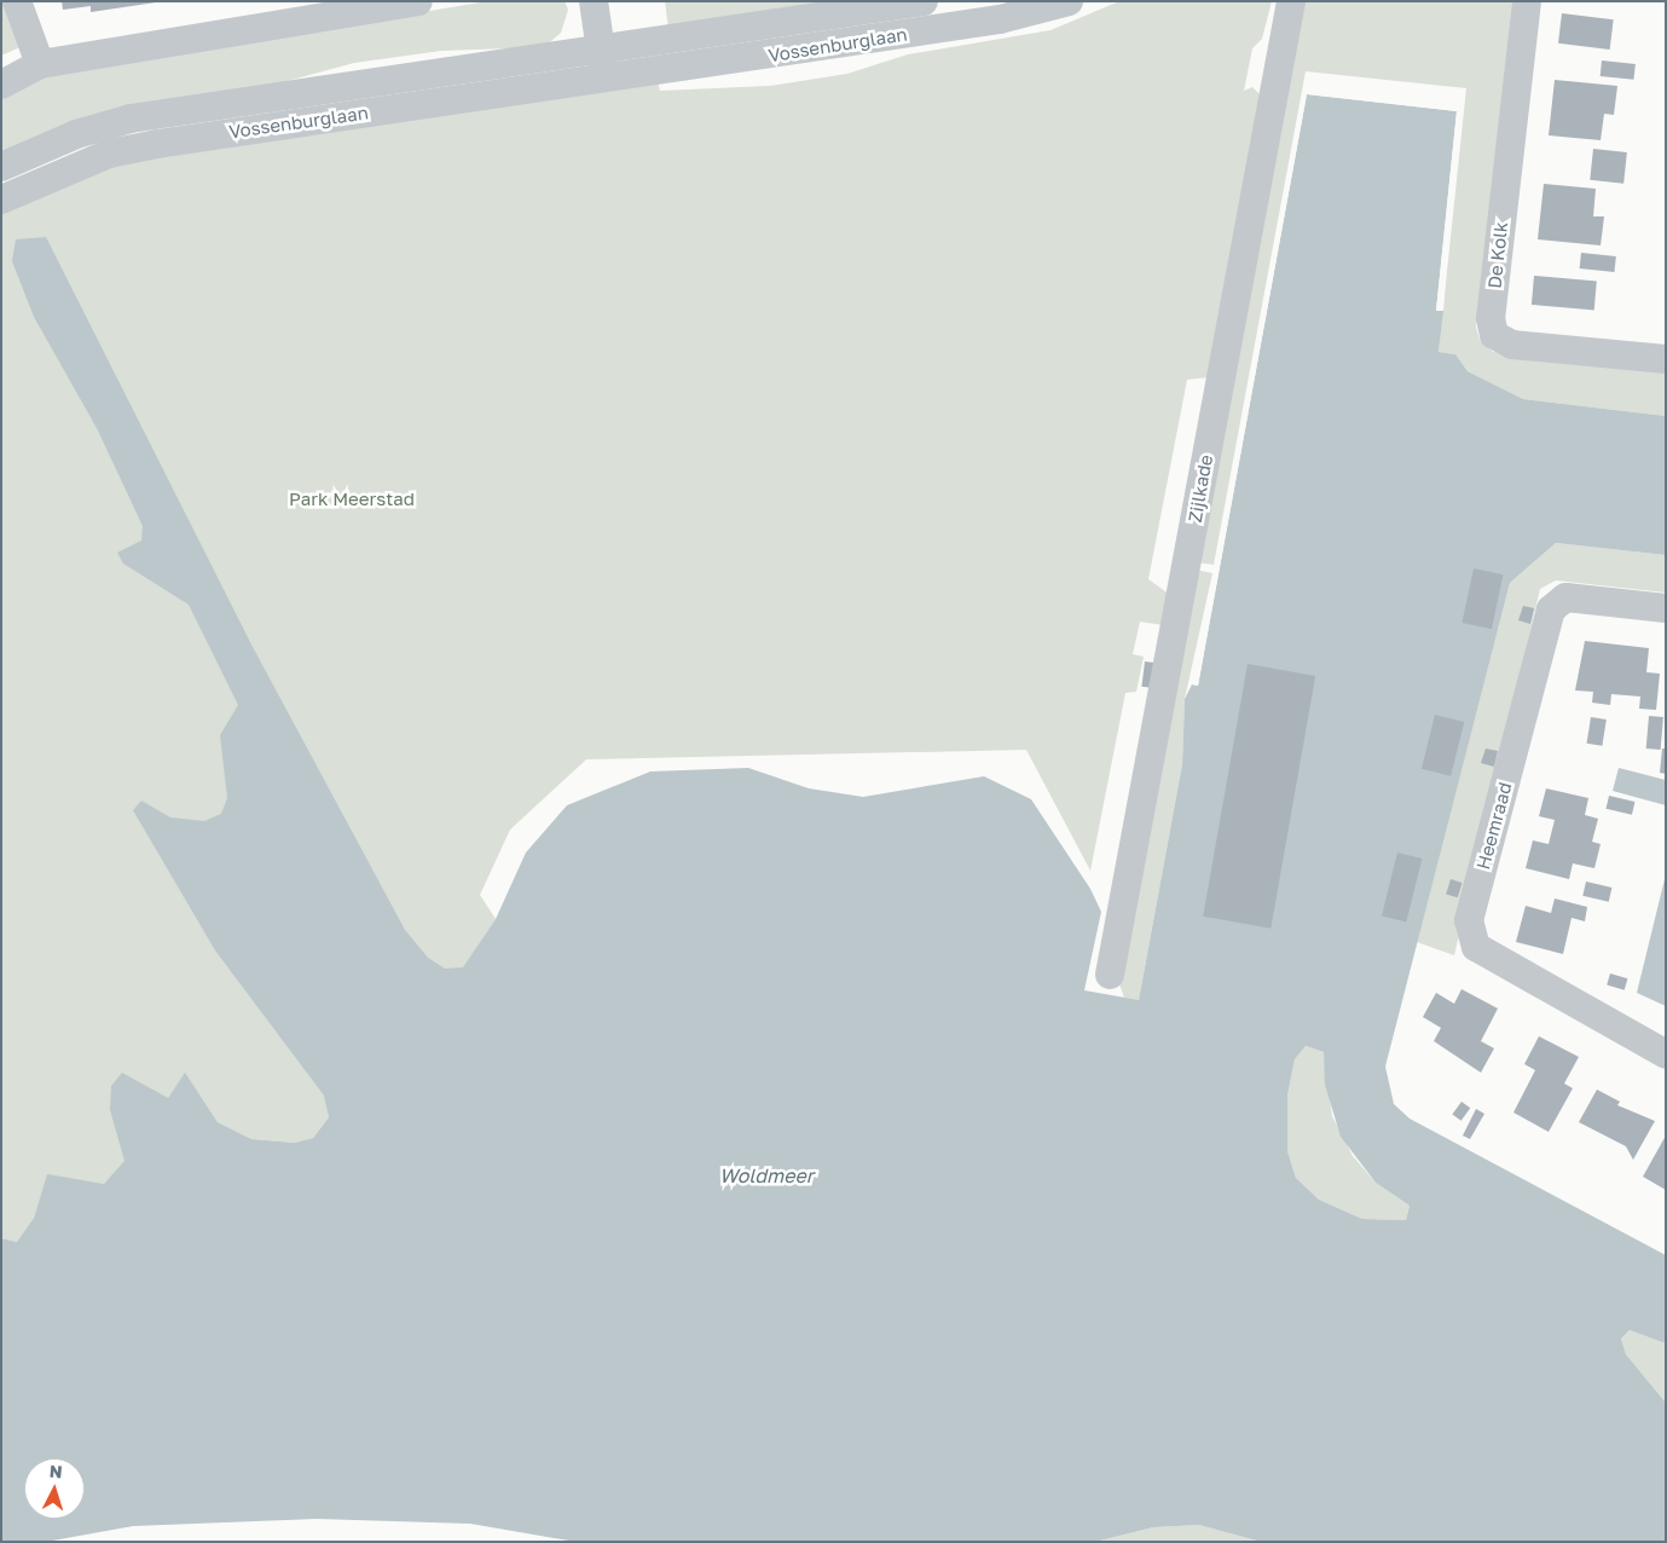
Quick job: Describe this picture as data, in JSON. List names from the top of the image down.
{
  "streets": {
    "street": [
      "Vossenburglaan",
      "De Kolk",
      "Zijlkade",
      "Heemraad"
    ]
  },
  "water": ["Woldmeer"],
  "parks": ["Park Meerstad"],
  "north": "top"
}
